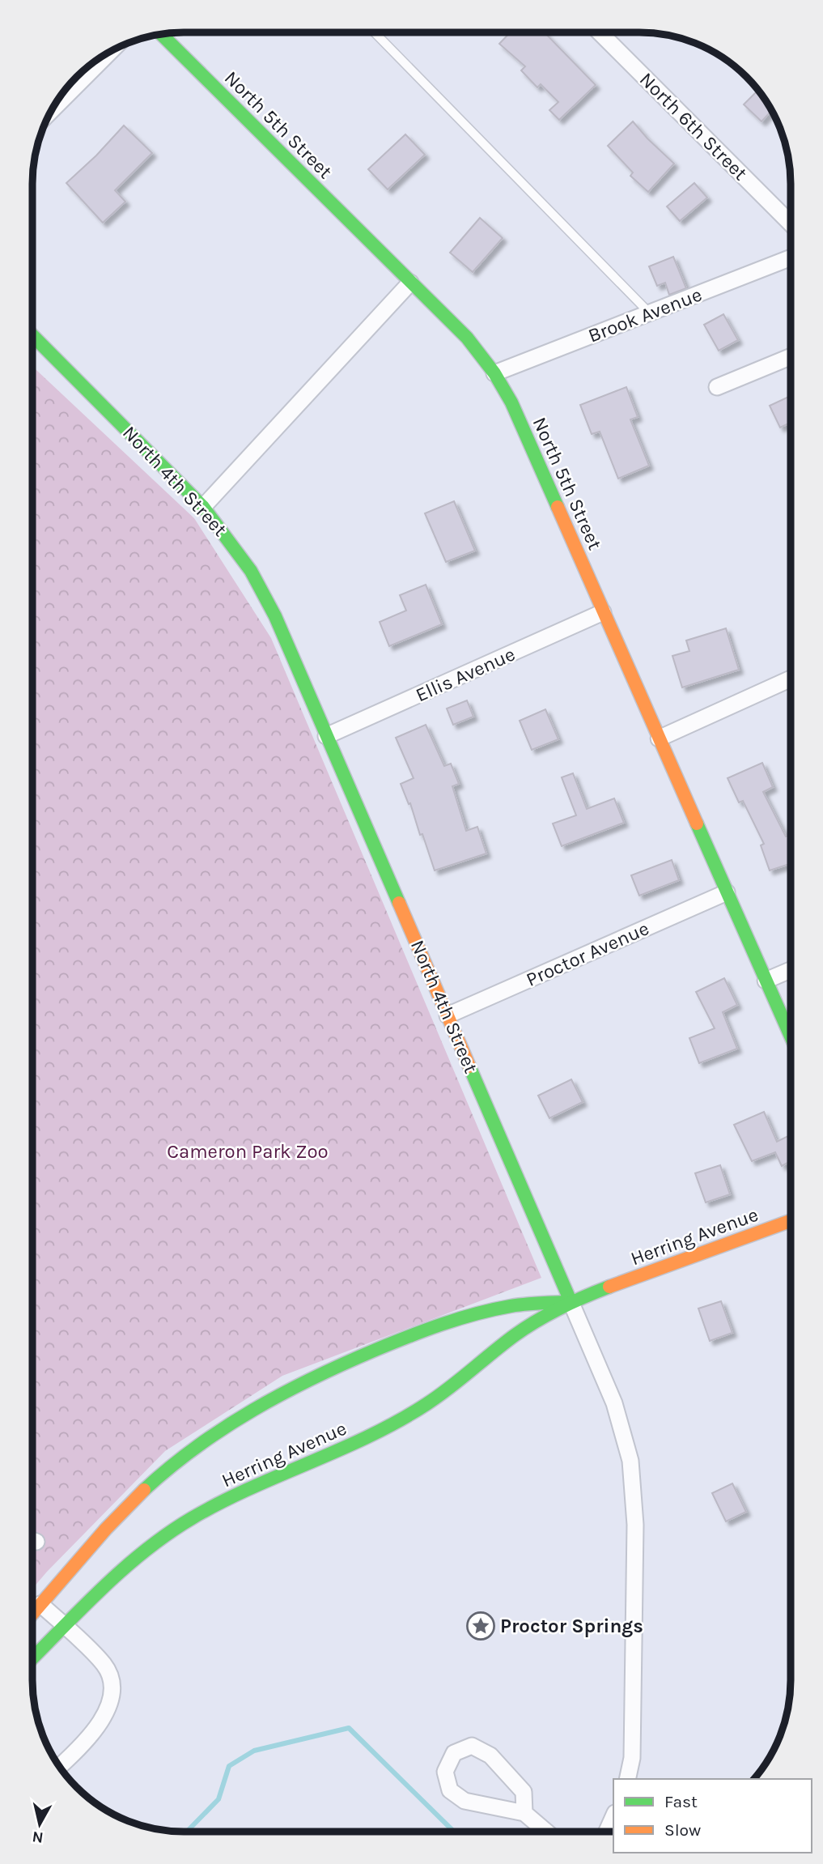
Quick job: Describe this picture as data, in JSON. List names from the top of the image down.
{
  "streets": {
    "main road": ["North 5th Street", "North 4th Street", "Herring Avenue"],
    "street": [
      "North 6th Street",
      "Brook Avenue",
      "Ellis Avenue",
      "Proctor Avenue"
    ]
  },
  "crossings": [
    ["North 5th Street", "Brook Avenue"],
    ["North 5th Street", "Ellis Avenue"],
    ["North 5th Street", "Proctor Avenue"],
    ["North 4th Street", "Ellis Avenue"],
    ["North 4th Street", "Proctor Avenue"],
    ["North 4th Street", "Herring Avenue"]
  ],
  "parks": ["Cameron Park Zoo"],
  "places": {
    "place": ["Proctor Springs"]
  },
  "legend": ["Fast", "Slow"],
  "north": "bottom"
}
